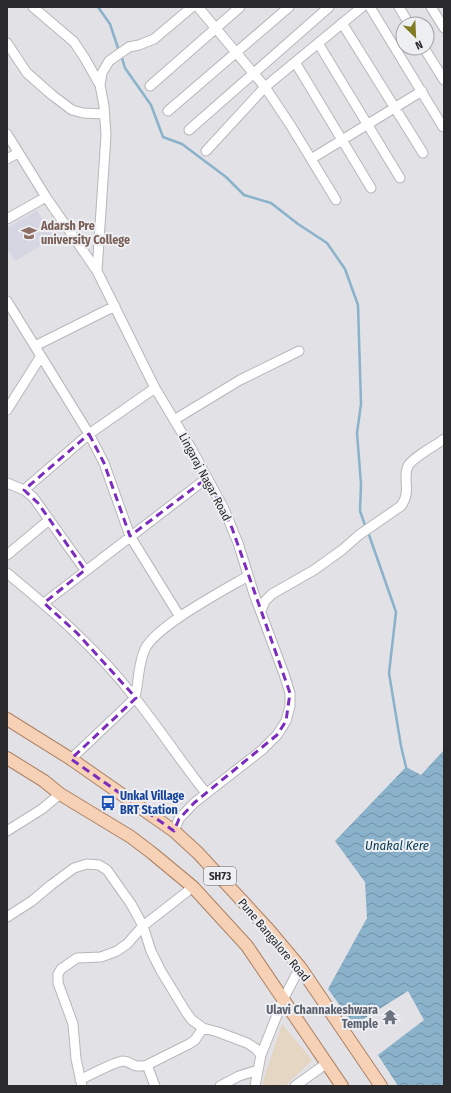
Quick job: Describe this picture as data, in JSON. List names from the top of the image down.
{
  "streets": {
    "main road": ["SH73", "Pune Bangalore Road"],
    "street": ["Lingaraj Nagar Road"]
  },
  "crossings": [
    ["Lingaraj Nagar Road", "Pune Bangalore Road"]
  ],
  "water": ["Unakal Kere"],
  "places": {
    "school or university": ["Adarsh Pre university College"],
    "bus stop": ["Unkal Village BRT Station"],
    "temple": ["Ulavi Channakeshwara Temple"]
  },
  "north": "bottom right"
}
